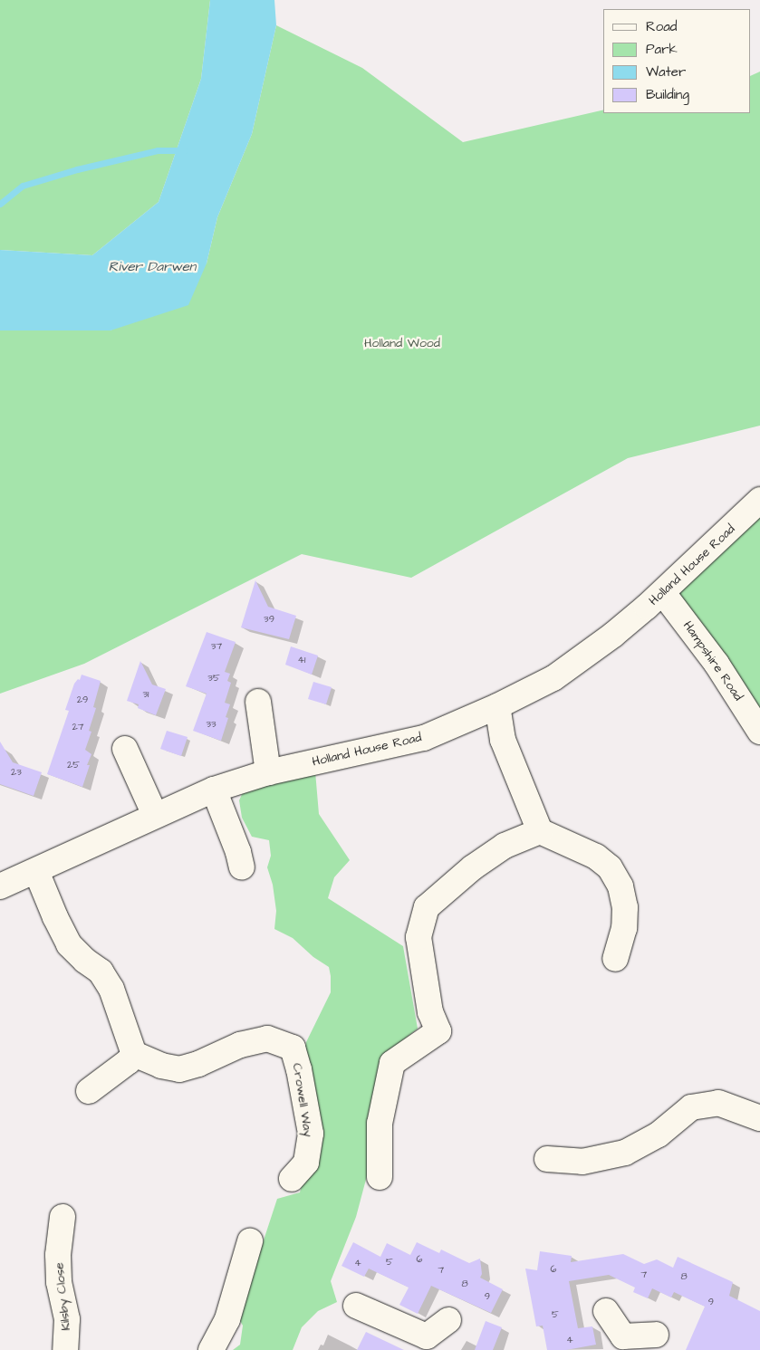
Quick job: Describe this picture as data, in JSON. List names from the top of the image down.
{
  "streets": {
    "street": [
      "Holland House Road",
      "Hampshire Road",
      "Crowell Way",
      "Kilsby Close"
    ]
  },
  "crossings": [
    ["Holland House Road", "Hampshire Road"]
  ],
  "water": ["River Darwen"],
  "parks": ["Holland Wood"],
  "house_numbers": [
    "39",
    "37",
    "41",
    "35",
    "31",
    "29",
    "33",
    "27",
    "25",
    "23",
    "6",
    "5",
    "4",
    "6",
    "7",
    "7",
    "8",
    "8",
    "9",
    "9",
    "5",
    "4"
  ],
  "legend": [
    "Road",
    "Park",
    "Water",
    "Building"
  ]
}
